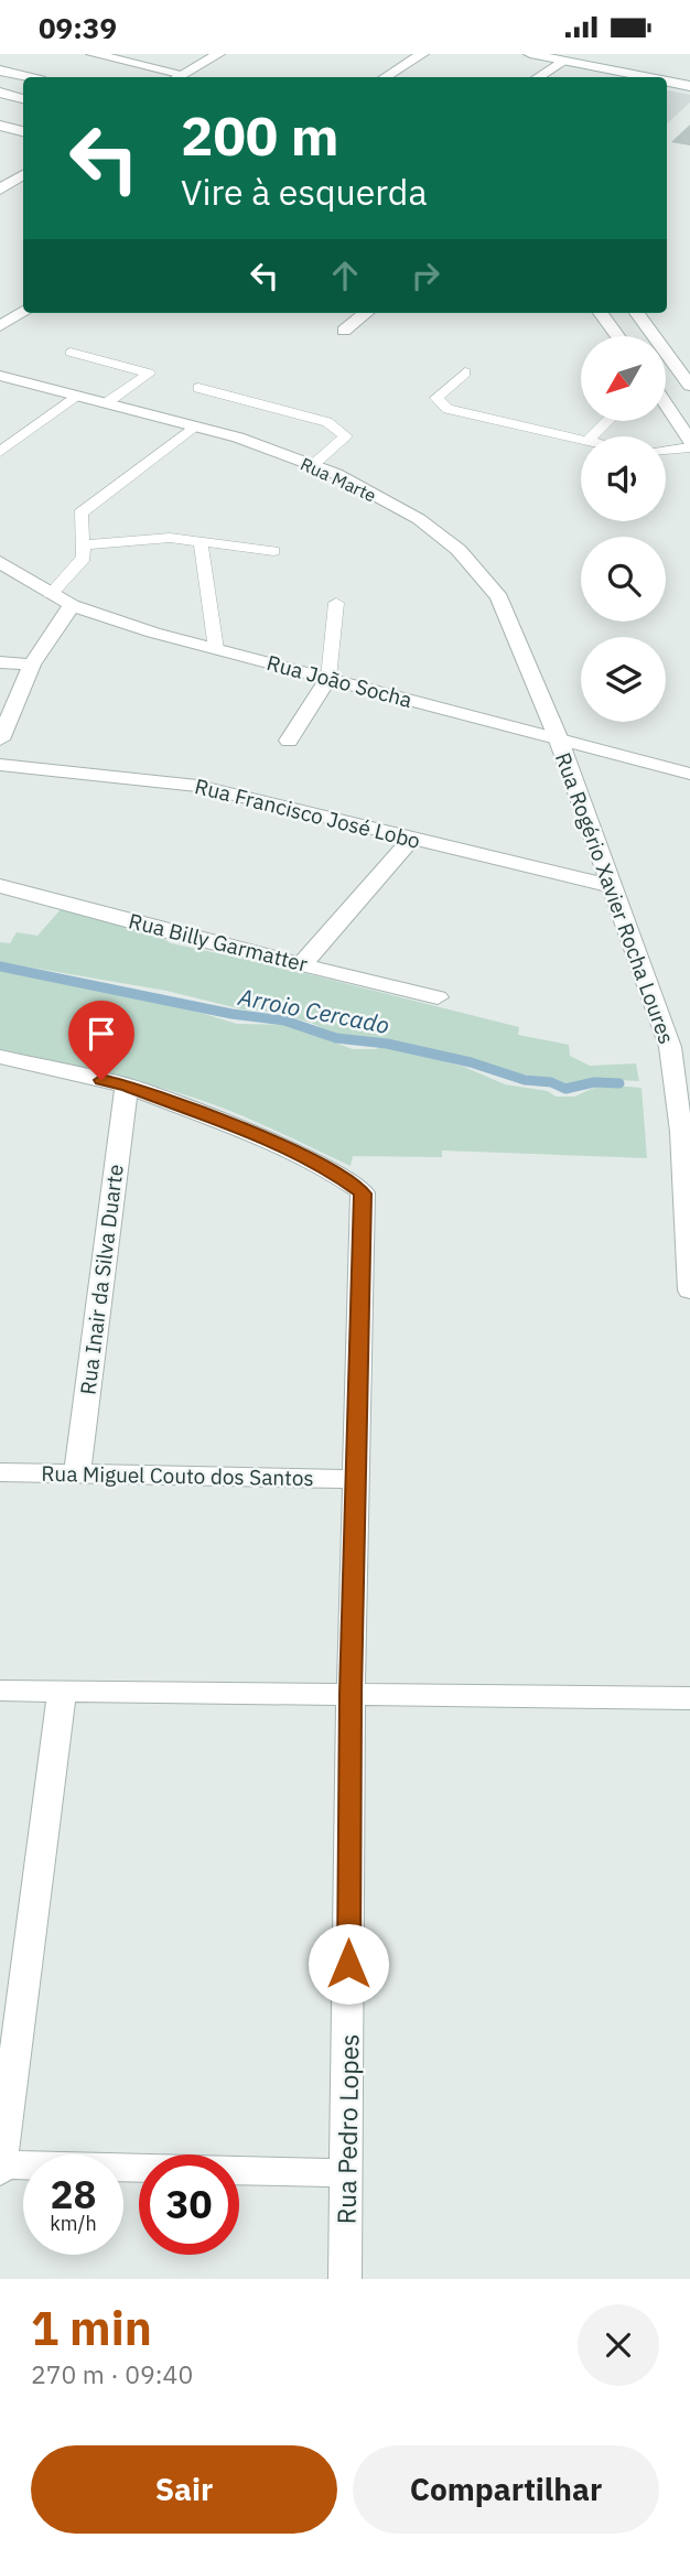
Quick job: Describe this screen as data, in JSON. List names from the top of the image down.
{
  "streets": {
    "street": [
      "Rua Marte",
      "Rua João Socha",
      "Rua Francisco José Lobo",
      "Rua Rogério Xavier Rocha Loures",
      "Rua Billy Garmatter",
      "Rua Inair da Silva Duarte",
      "Rua Miguel Couto dos Santos",
      "Rua Pedro Lopes"
    ]
  },
  "crossings": [
    ["Rua Marte", "Rua João Socha"],
    ["Rua Marte", "Rua Rogério Xavier Rocha Loures"],
    ["Rua João Socha", "Rua Rogério Xavier Rocha Loures"],
    ["Rua Francisco José Lobo", "Rua Rogério Xavier Rocha Loures"],
    ["Rua Inair da Silva Duarte", "Rua Miguel Couto dos Santos"],
    ["Rua Inair da Silva Duarte", "Rua Pedro Lopes"],
    ["Rua Miguel Couto dos Santos", "Rua Pedro Lopes"]
  ],
  "water": ["Arroio Cercado"],
  "north": "bottom left",
  "page": {
    "status": "09:39",
    "turn": ["200 m", "Vire à esquerda"],
    "speed": "28 km/h",
    "limit": "30",
    "heading": ["1 min", "270 m · 09:40"],
    "buttons": ["Sair", "Compartilhar"]
  }
}
